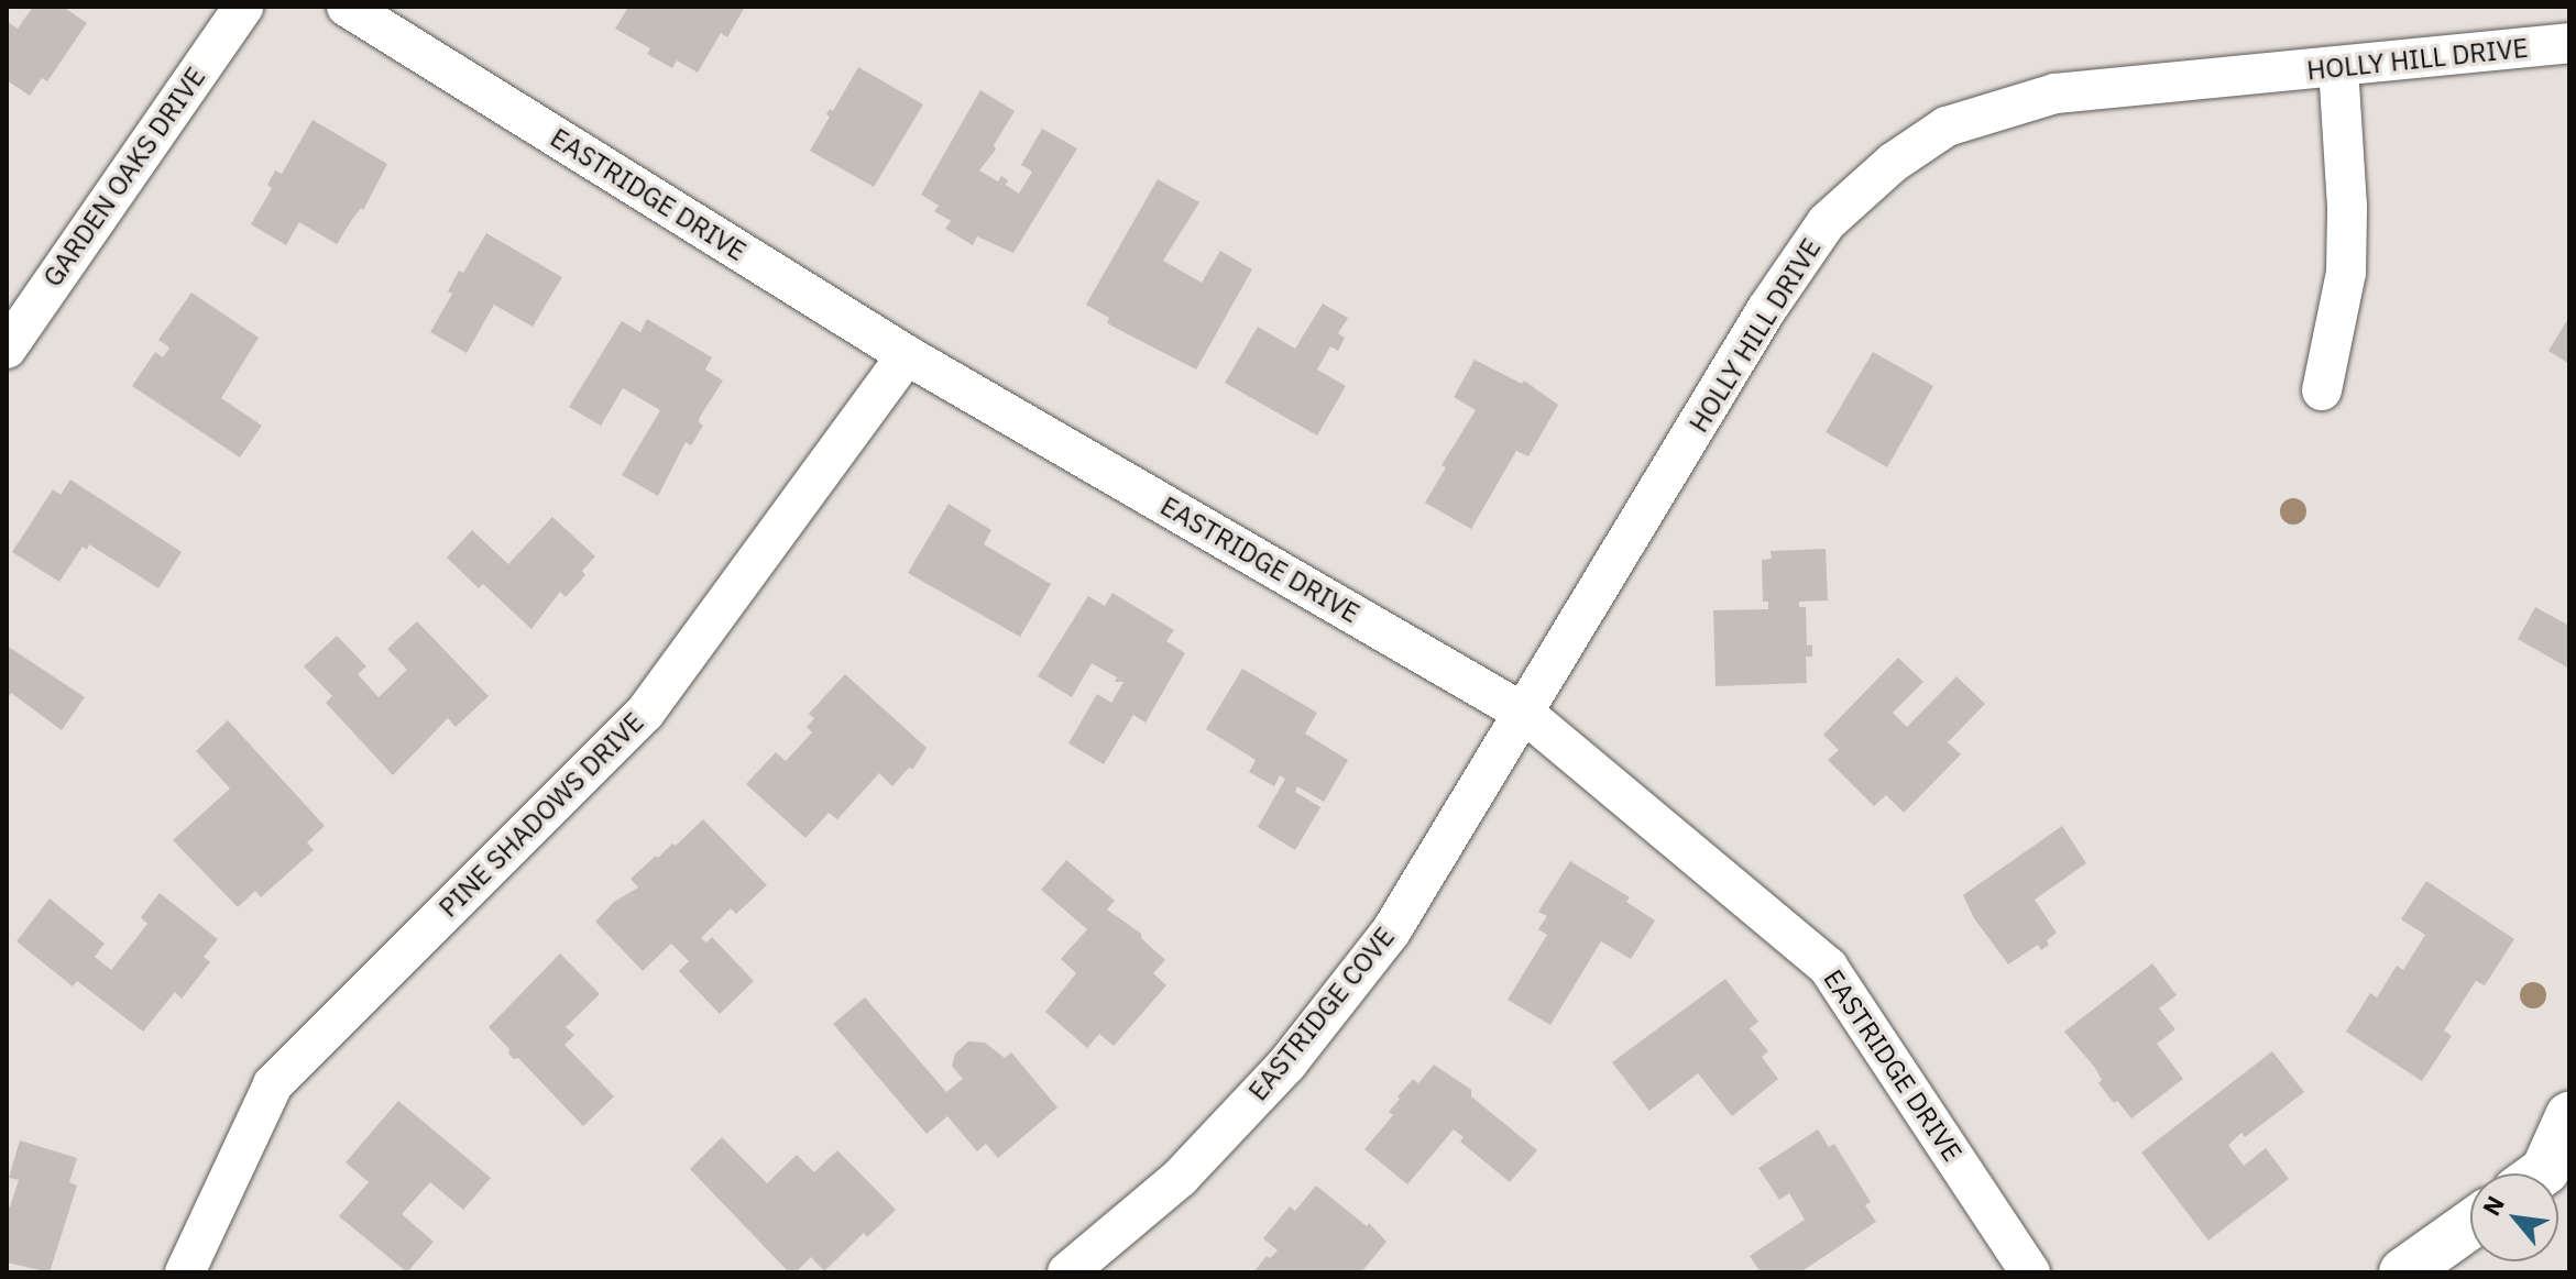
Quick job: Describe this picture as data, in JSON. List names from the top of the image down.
{
  "streets": {
    "street": [
      "HOLLY HILL DRIVE",
      "GARDEN OAKS DRIVE",
      "EASTRIDGE DRIVE",
      "PINE SHADOWS DRIVE",
      "EASTRIDGE COVE"
    ]
  },
  "crossings": [
    ["HOLLY HILL DRIVE", "EASTRIDGE DRIVE"],
    ["HOLLY HILL DRIVE", "EASTRIDGE COVE"],
    ["EASTRIDGE DRIVE", "PINE SHADOWS DRIVE"],
    ["EASTRIDGE DRIVE", "EASTRIDGE COVE"]
  ],
  "north": "top left"
}
